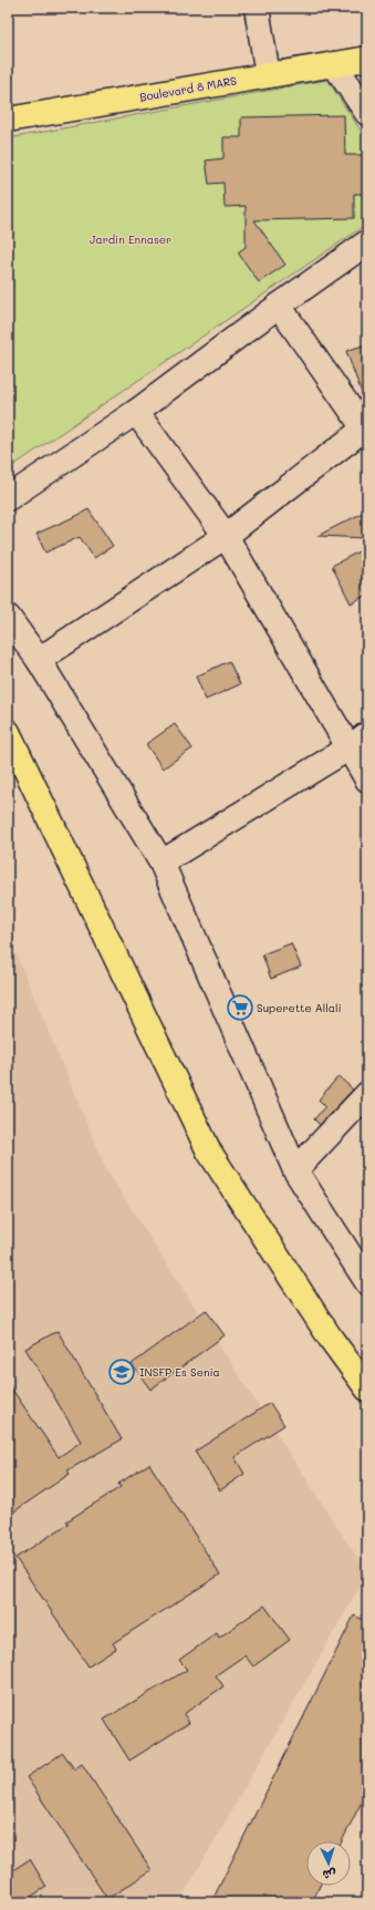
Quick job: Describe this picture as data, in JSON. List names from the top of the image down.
{
  "streets": {
    "main road": ["Boulevard 8 MARS"]
  },
  "parks": ["Jardin Ennaser"],
  "places": {
    "supermarket": ["Superette Allali"],
    "school or university": ["INSFP Es Senia"]
  },
  "north": "bottom"
}
